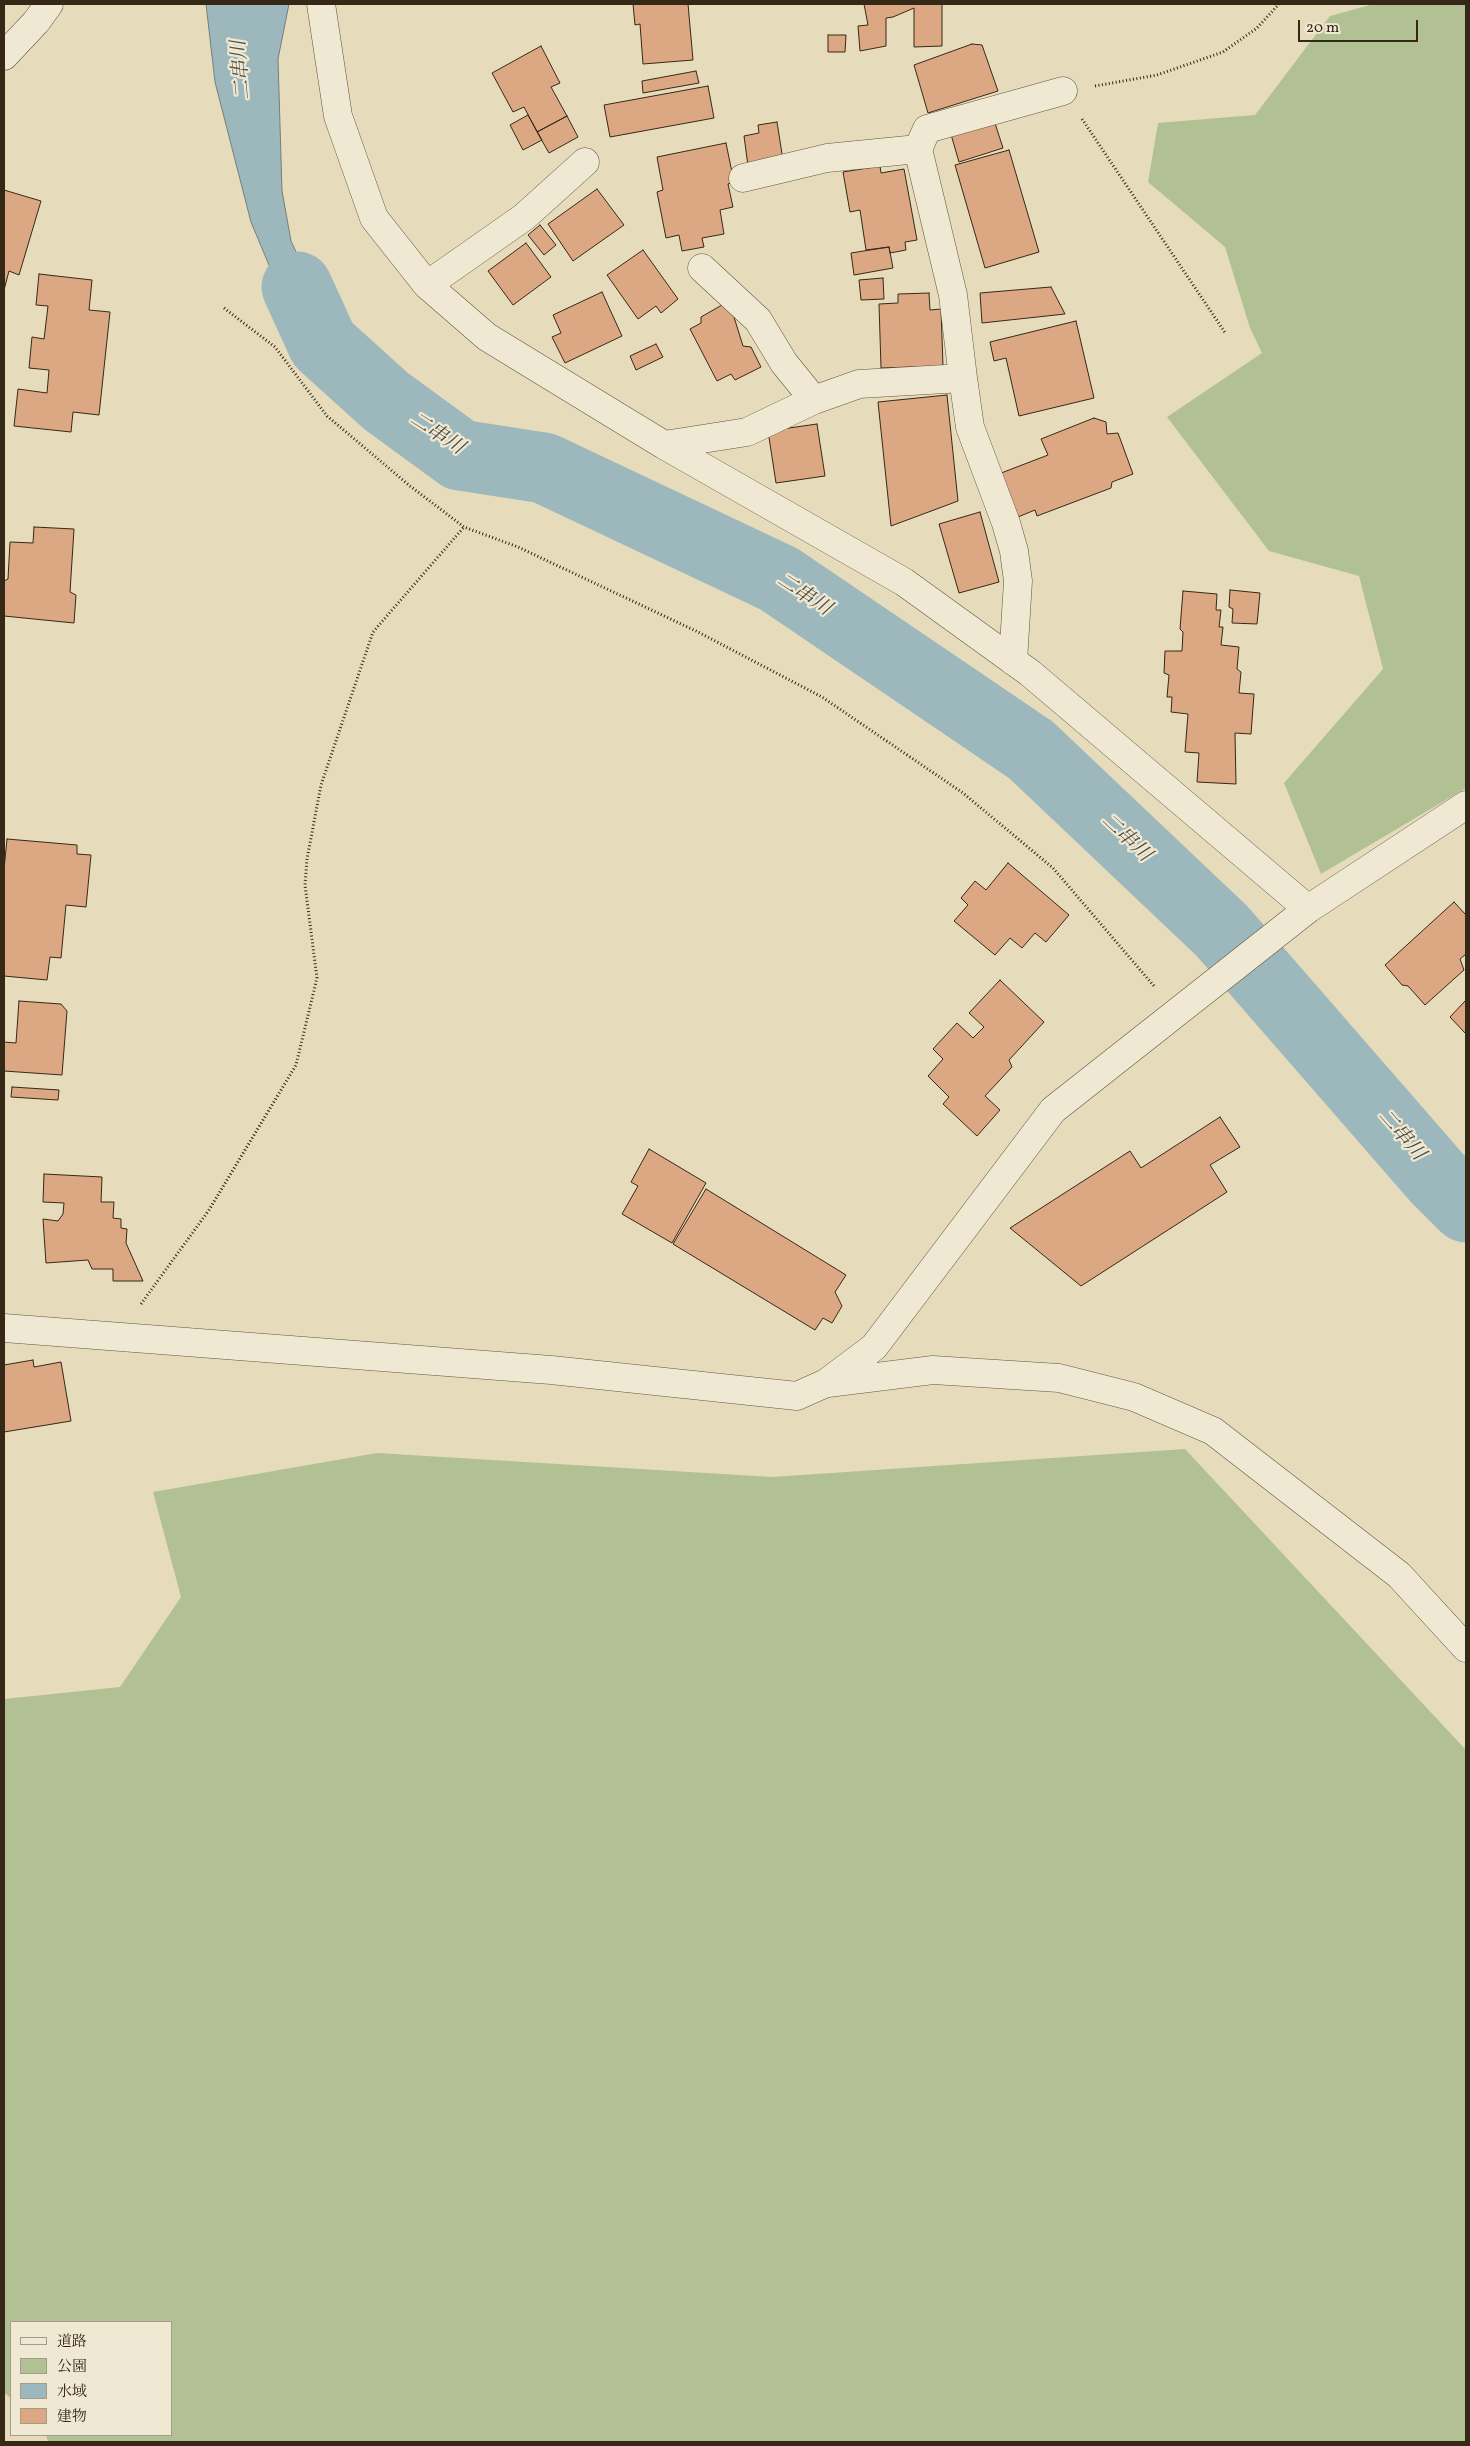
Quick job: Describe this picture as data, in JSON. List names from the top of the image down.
{
  "water": ["二串川"],
  "legend": [
    "道路",
    "公園",
    "水域",
    "建物"
  ],
  "scale_bar": "20 m"
}
